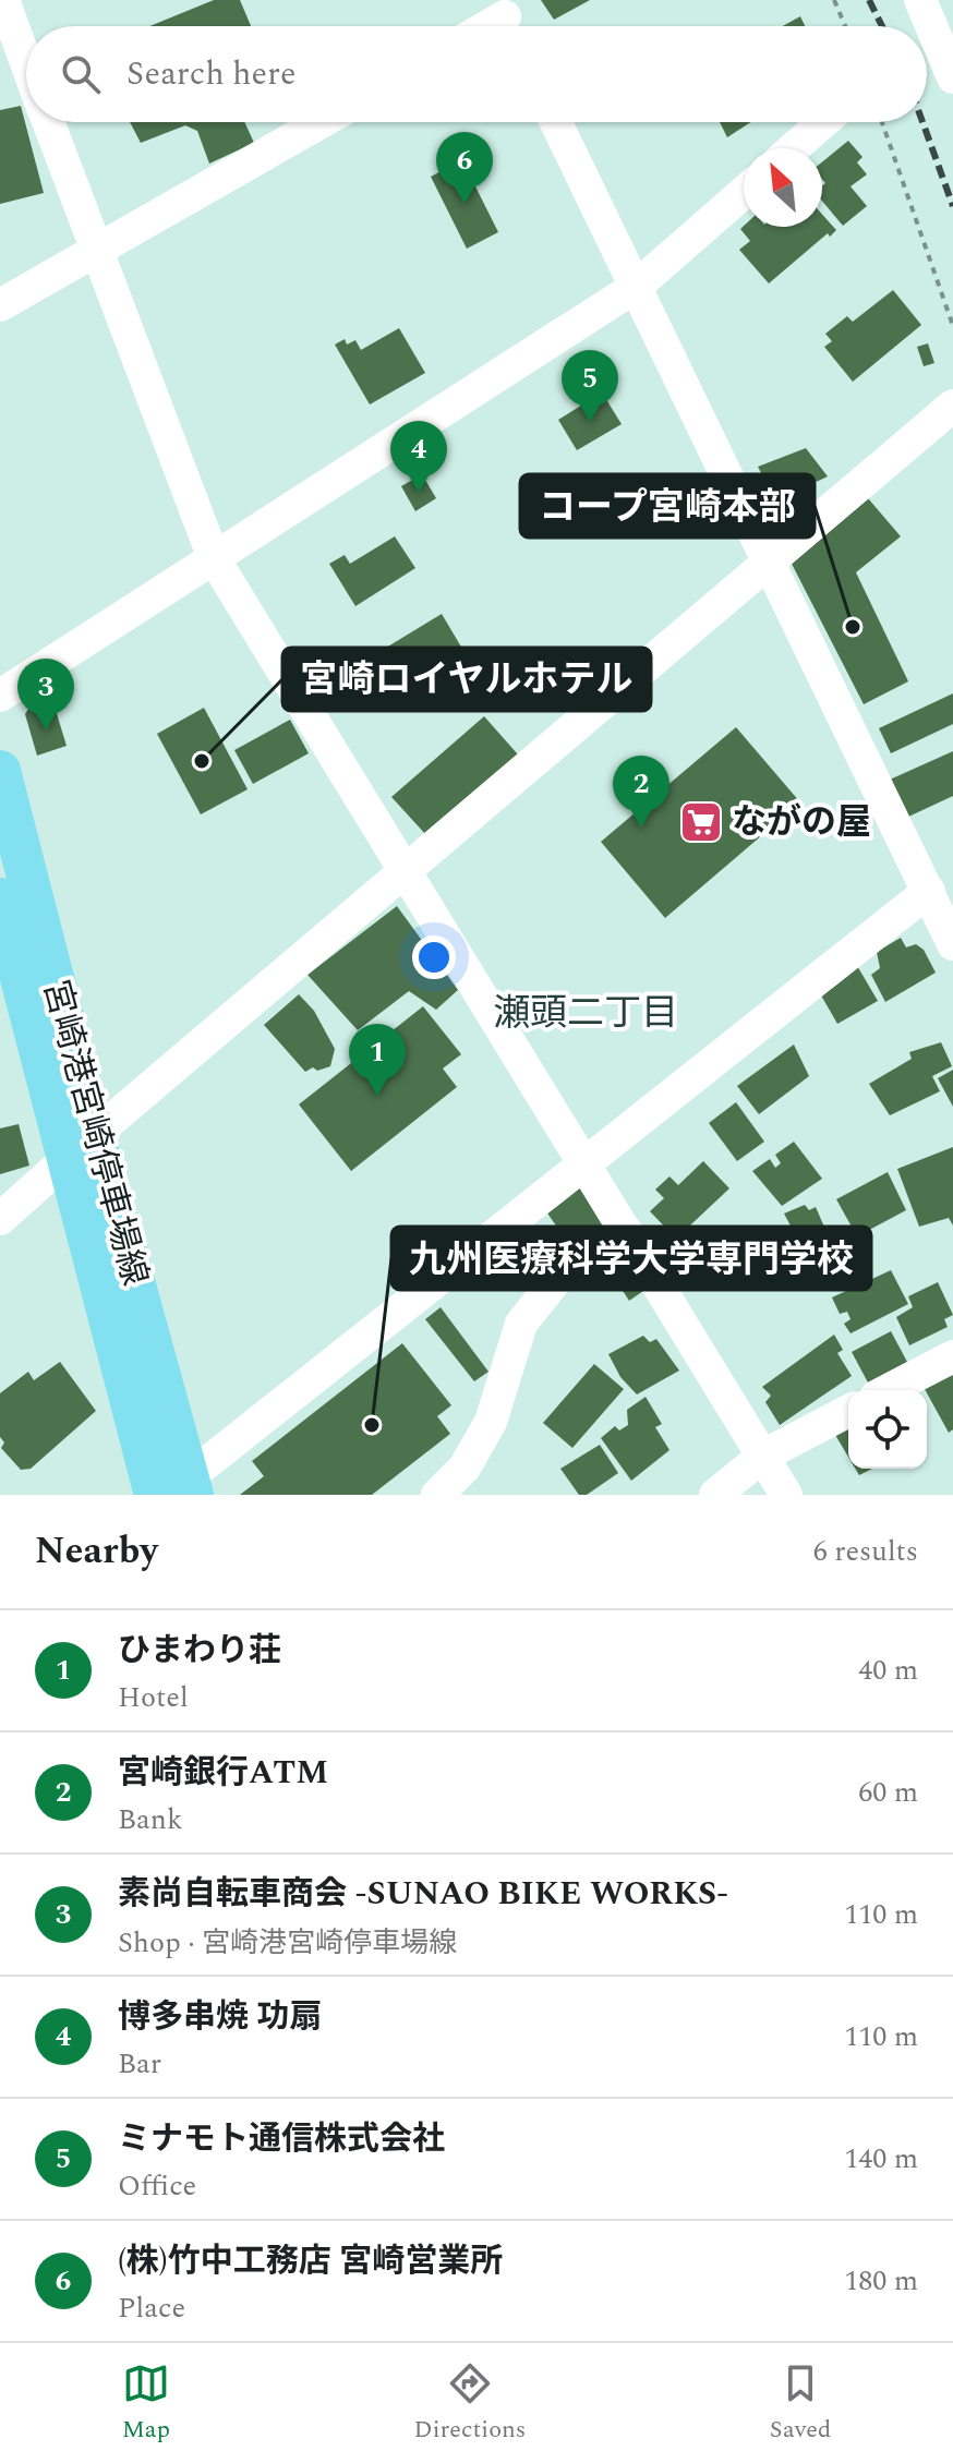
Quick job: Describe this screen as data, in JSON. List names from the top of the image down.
{
  "streets": {
    "main road": ["宮崎港宮崎停車場線"]
  },
  "districts": ["瀬頭二丁目"],
  "places": {
    "other": ["コープ宮崎本部", "宮崎ロイヤルホテル", "九州医療科学大学専門学校"],
    "supermarket": ["ながの屋"]
  },
  "north": "top left",
  "page": {
    "search": "Search here",
    "pins": [
      "6",
      "5",
      "4",
      "3",
      "2",
      "1"
    ],
    "heading": ["Nearby", "6 results"],
    "list": [
      {
        "mark": "1",
        "name": "ひまわり荘",
        "note": "Hotel",
        "value": "40 m"
      },
      {
        "mark": "2",
        "name": "宮崎銀行ATM",
        "note": "Bank",
        "value": "60 m"
      },
      {
        "mark": "3",
        "name": "素尚自転車商会 -SUNAO BIKE WORKS-",
        "note": "Shop · 宮崎港宮崎停車場線",
        "value": "110 m"
      },
      {
        "mark": "4",
        "name": "博多串焼 功扇",
        "note": "Bar",
        "value": "110 m"
      },
      {
        "mark": "5",
        "name": "ミナモト通信株式会社",
        "note": "Office",
        "value": "140 m"
      },
      {
        "mark": "6",
        "name": "(株)竹中工務店 宮崎営業所",
        "note": "Place",
        "value": "180 m"
      }
    ],
    "nav": ["Map", "Directions", "Saved"]
  }
}
